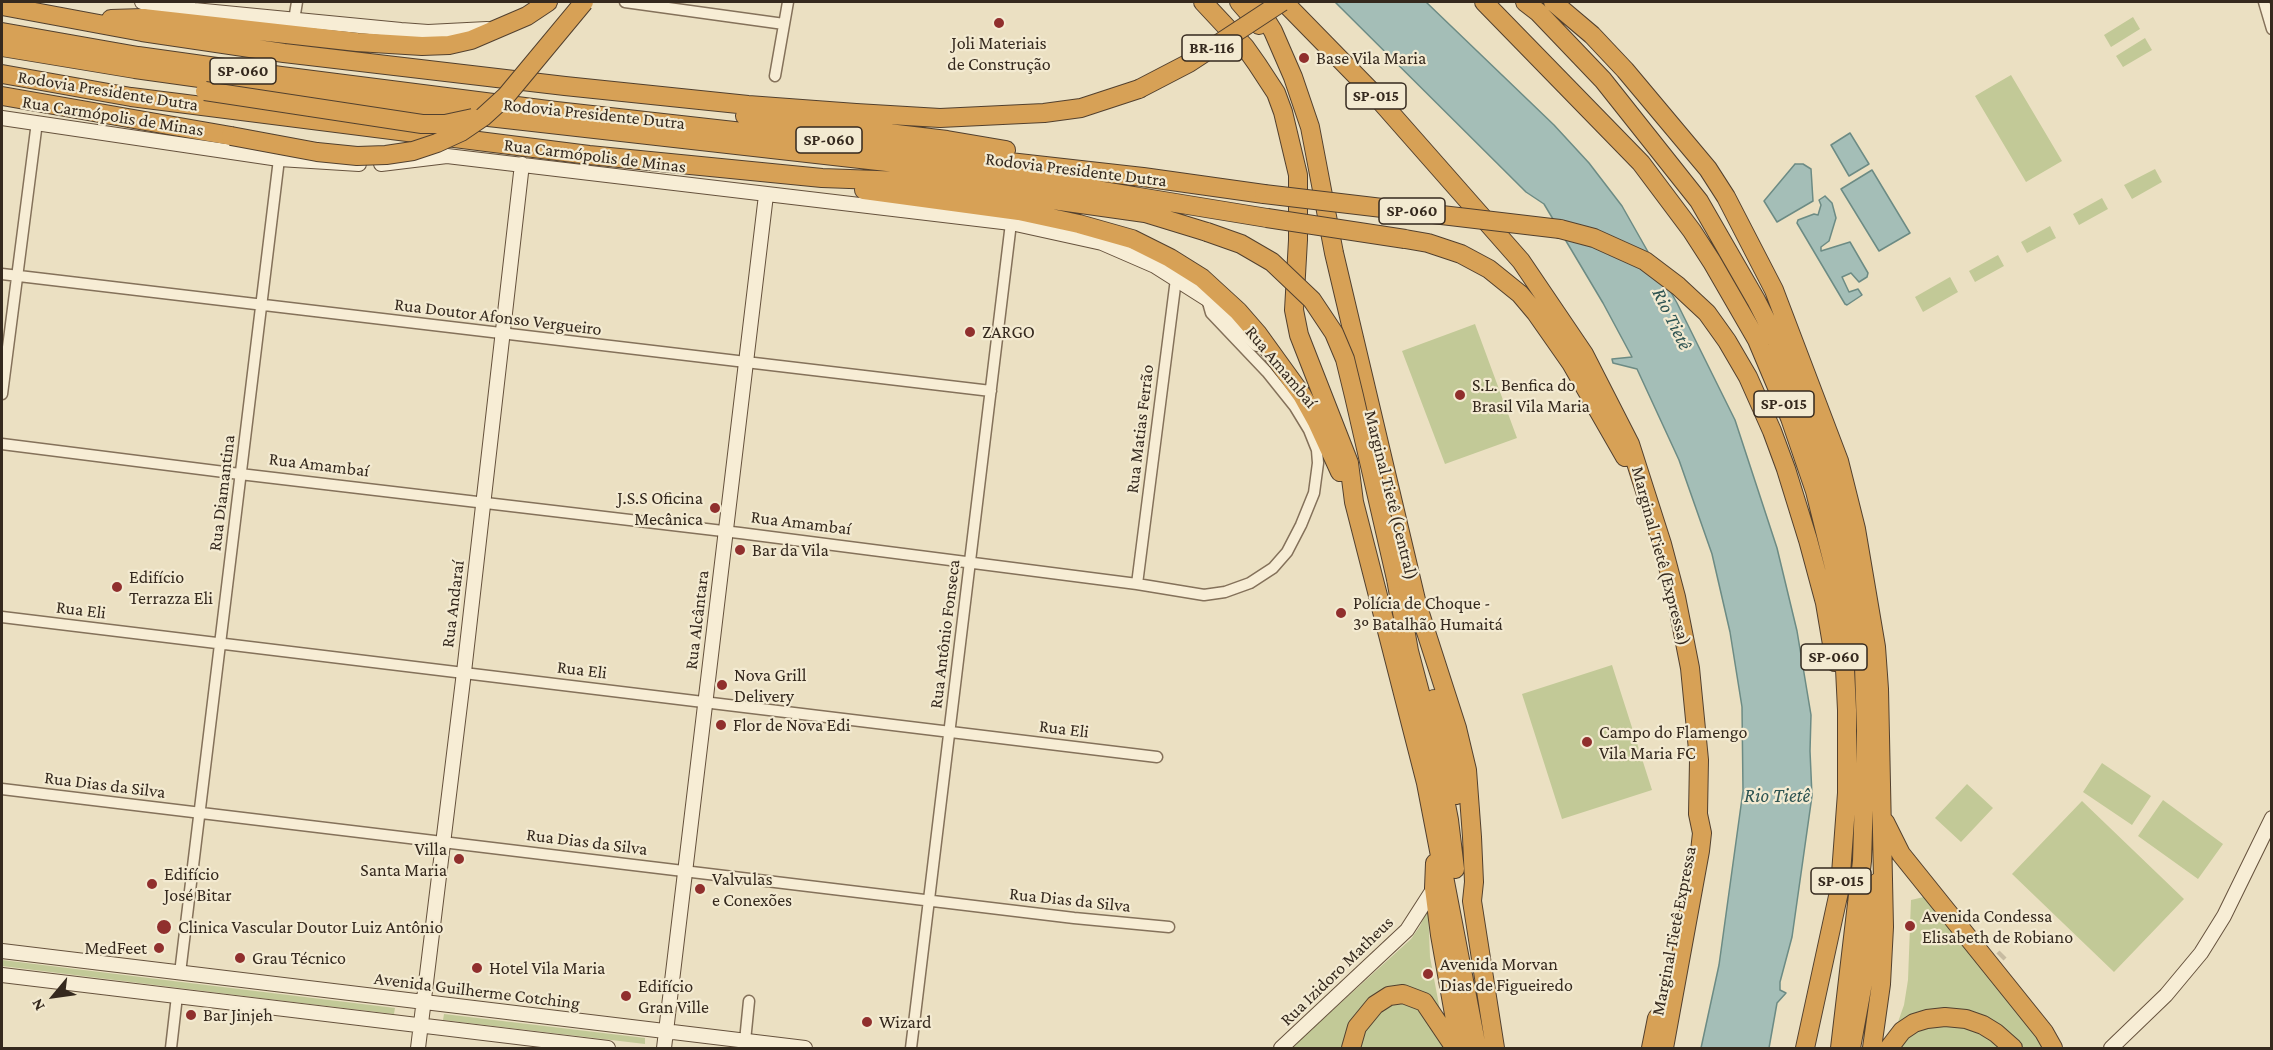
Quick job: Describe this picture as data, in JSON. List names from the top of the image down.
{
  "streets": {
    "highway": [
      "BR-116",
      "SP-060",
      "Rodovia Presidente Dutra",
      "SP-015",
      "Marginal Tietê (Central)",
      "Marginal Tietê (Expressa)",
      "Marginal Tietê Expressa"
    ],
    "main road": [
      "Rua Carmópolis de Minas",
      "Rua Amambaí",
      "Rua Andaraí",
      "Rua Alcântara",
      "Rua Izidoro Matheus",
      "Avenida Guilherme Cotching"
    ],
    "street": [
      "Rua Doutor Afonso Vergueiro",
      "Rua Matias Ferrão",
      "Rua Diamantina",
      "Rua Eli",
      "Rua Antônio Fonseca",
      "Rua Dias da Silva"
    ]
  },
  "crossings": [
    ["Rodovia Presidente Dutra", "SP-015"],
    ["Rodovia Presidente Dutra", "Marginal Tietê (Expressa)"],
    ["Rua Carmópolis de Minas", "Rua Amambaí"],
    ["Rua Carmópolis de Minas", "Rua Matias Ferrão"],
    ["Rua Carmópolis de Minas", "Rua Diamantina"],
    ["Rua Carmópolis de Minas", "Rua Andaraí"],
    ["Rua Carmópolis de Minas", "Rua Alcântara"],
    ["Rua Carmópolis de Minas", "Rua Antônio Fonseca"],
    ["Rua Doutor Afonso Vergueiro", "Rua Diamantina"],
    ["Rua Doutor Afonso Vergueiro", "Rua Andaraí"],
    ["Rua Doutor Afonso Vergueiro", "Rua Alcântara"],
    ["Rua Doutor Afonso Vergueiro", "Rua Antônio Fonseca"],
    ["Rua Amambaí", "Rua Matias Ferrão"],
    ["Rua Amambaí", "Rua Diamantina"],
    ["Rua Amambaí", "Rua Andaraí"],
    ["Rua Amambaí", "Rua Alcântara"],
    ["Rua Amambaí", "Rua Antônio Fonseca"],
    ["Rua Diamantina", "Rua Eli"],
    ["Rua Diamantina", "Rua Dias da Silva"],
    ["Rua Diamantina", "Avenida Guilherme Cotching"],
    ["Marginal Tietê (Expressa)", "Marginal Tietê Expressa"],
    ["Rua Andaraí", "Rua Eli"],
    ["Rua Andaraí", "Rua Dias da Silva"],
    ["Rua Andaraí", "Avenida Guilherme Cotching"],
    ["Rua Eli", "Rua Alcântara"],
    ["Rua Eli", "Rua Antônio Fonseca"],
    ["Rua Alcântara", "Rua Dias da Silva"],
    ["Rua Alcântara", "Avenida Guilherme Cotching"],
    ["Rua Antônio Fonseca", "Rua Dias da Silva"]
  ],
  "water": ["Rio Tietê"],
  "places": [
    "Joli Materiais de Construção",
    "Base Vila Maria",
    "ZARGO",
    "S.L. Benfica do Brasil Vila Maria",
    "J.S.S Oficina Mecânica",
    "Bar da Vila",
    "Edifício Terrazza Eli",
    "Polícia de Choque - 3º Batalhão Humaitá",
    "Nova Grill Delivery",
    "Flor de Nova Edi",
    "Campo do Flamengo Vila Maria FC",
    "Villa Santa Maria",
    "Edifício José Bitar",
    "Valvulas e Conexões",
    "Avenida Condessa Elisabeth de Robiano",
    "Clinica Vascular Doutor Luiz Antônio",
    "MedFeet",
    "Grau Técnico",
    "Hotel Vila Maria",
    "Avenida Morvan Dias de Figueiredo",
    "Edifício Gran Ville",
    "Bar Jinjeh",
    "Wizard"
  ],
  "north": "bottom left"
}
